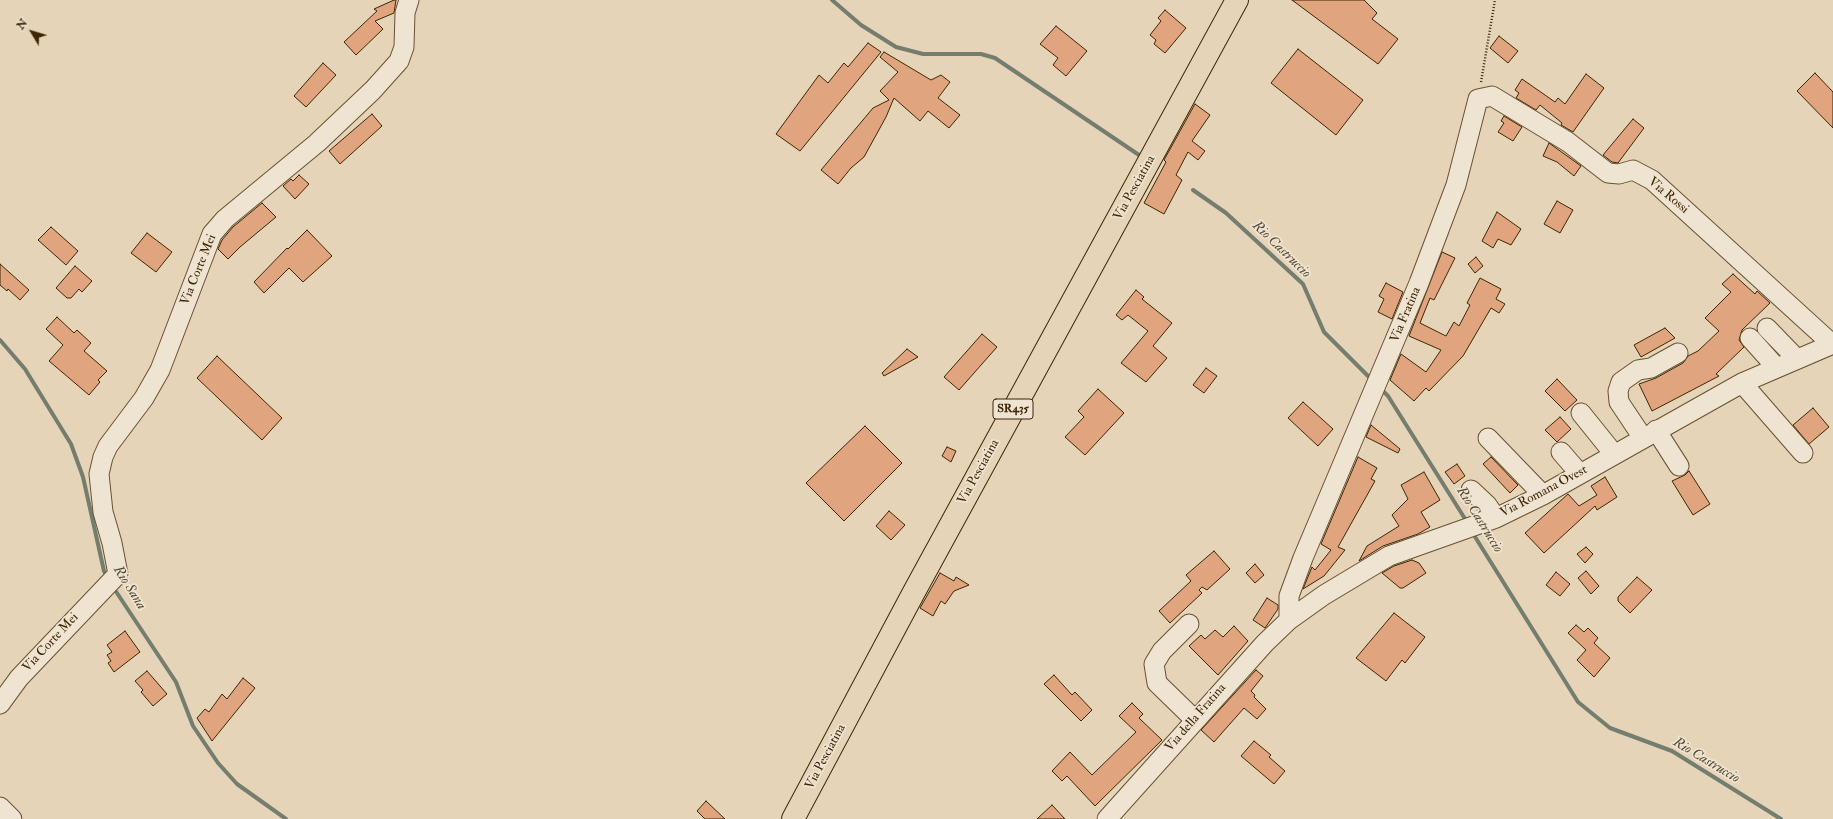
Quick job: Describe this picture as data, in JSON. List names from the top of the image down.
{
  "streets": {
    "main road": ["Via Pesciatina", "SR435"],
    "street": [
      "Via Rossi",
      "Via Corte Mei",
      "Via Fratina",
      "Via Romana Ovest",
      "Via della Fratina"
    ]
  },
  "crossings": [
    ["Via Rossi", "Via Fratina"],
    ["Via Rossi", "Via Romana Ovest"],
    ["Via Fratina", "Via Romana Ovest"],
    ["Via Fratina", "Via della Fratina"],
    ["Via Romana Ovest", "Via della Fratina"]
  ],
  "water": ["Rio Castruccio", "Rio Sana"],
  "north": "top left"
}
